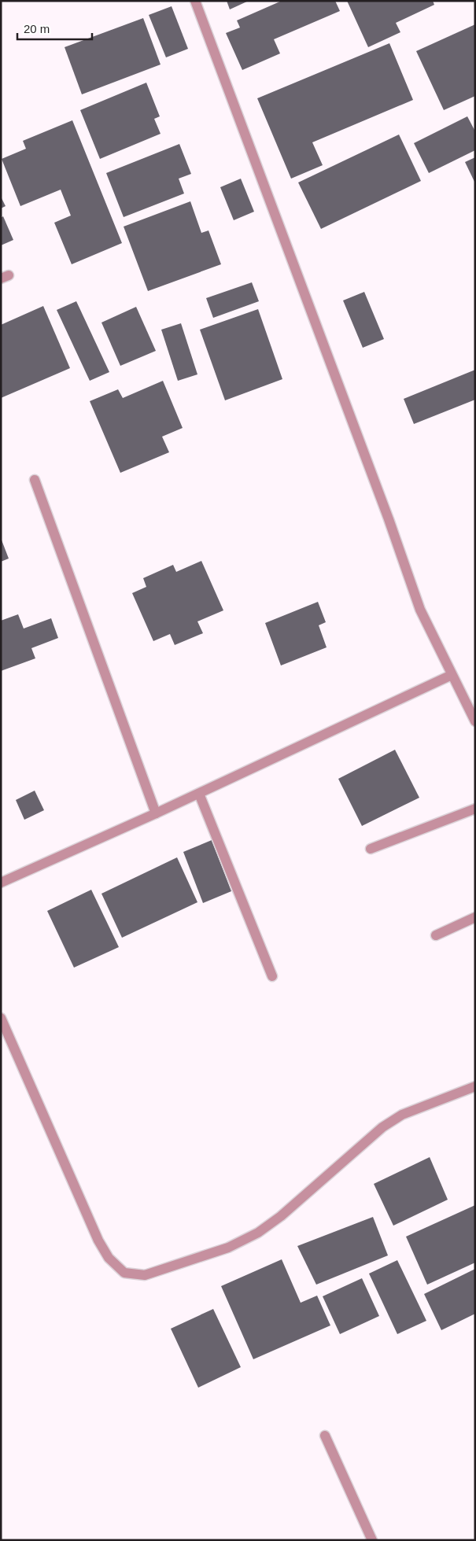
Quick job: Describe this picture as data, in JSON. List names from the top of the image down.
{
  "scale_bar": "20 m"
}
